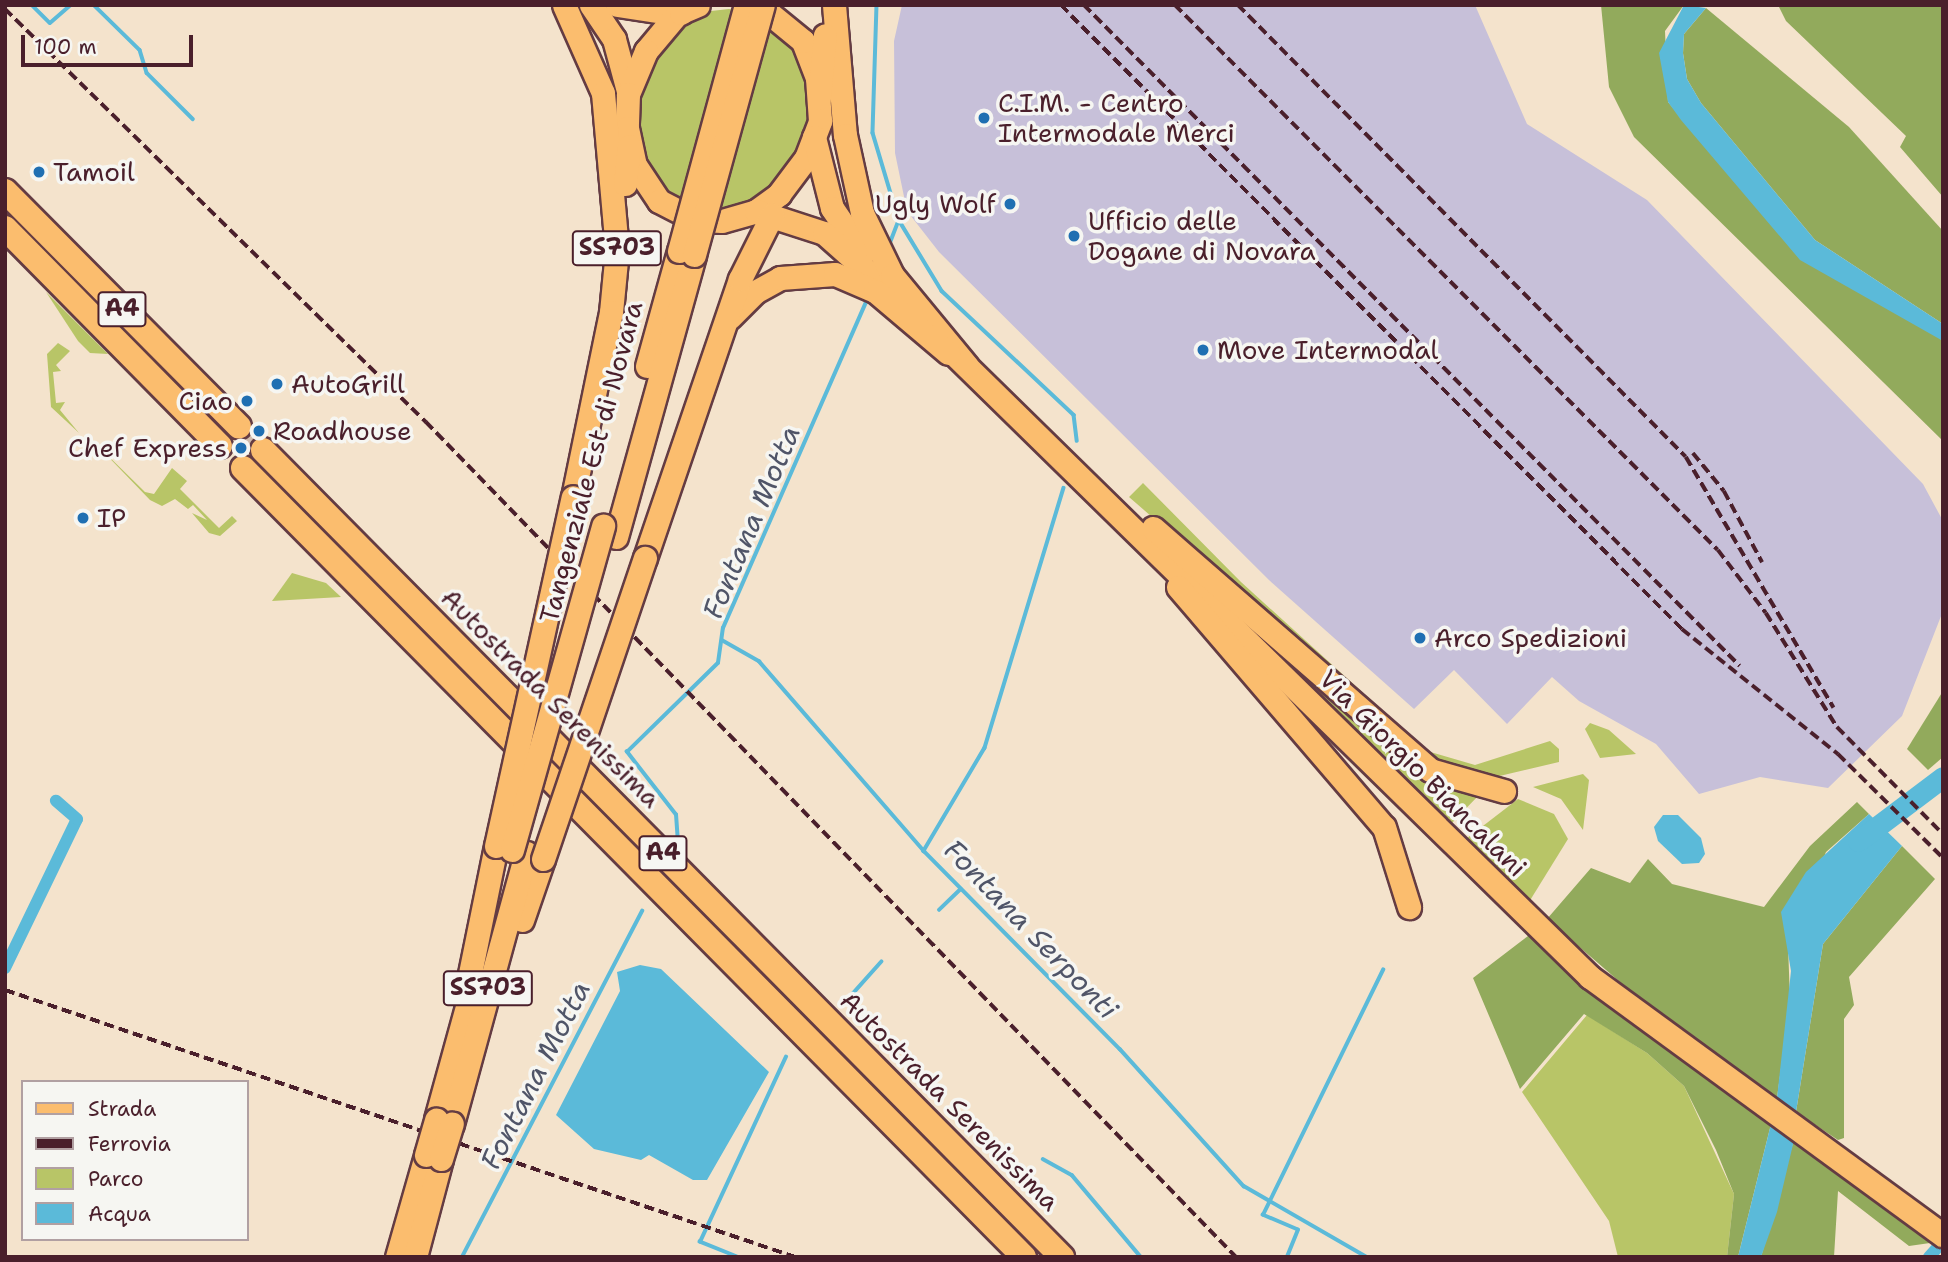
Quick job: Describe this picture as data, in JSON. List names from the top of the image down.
{
  "streets": {
    "highway": ["A4", "Autostrada Serenissima"],
    "main road": ["SS703", "Tangenziale Est di Novara", "Via Giorgio Biancalani"]
  },
  "crossings": [
    ["SS703", "Tangenziale Est di Novara"],
    ["SS703", "Via Giorgio Biancalani"]
  ],
  "water": ["Fontana Motta", "Fontana Serponti"],
  "places": [
    "C.I.M. - Centro Intermodale Merci",
    "Tamoil",
    "Ugly Wolf",
    "Ufficio delle Dogane di Novara",
    "Move Intermodal",
    "AutoGrill",
    "Ciao",
    "Roadhouse",
    "Chef Express",
    "IP",
    "Arco Spedizioni"
  ],
  "legend": [
    "Strada",
    "Ferrovia",
    "Parco",
    "Acqua"
  ],
  "scale_bar": "100 m"
}
